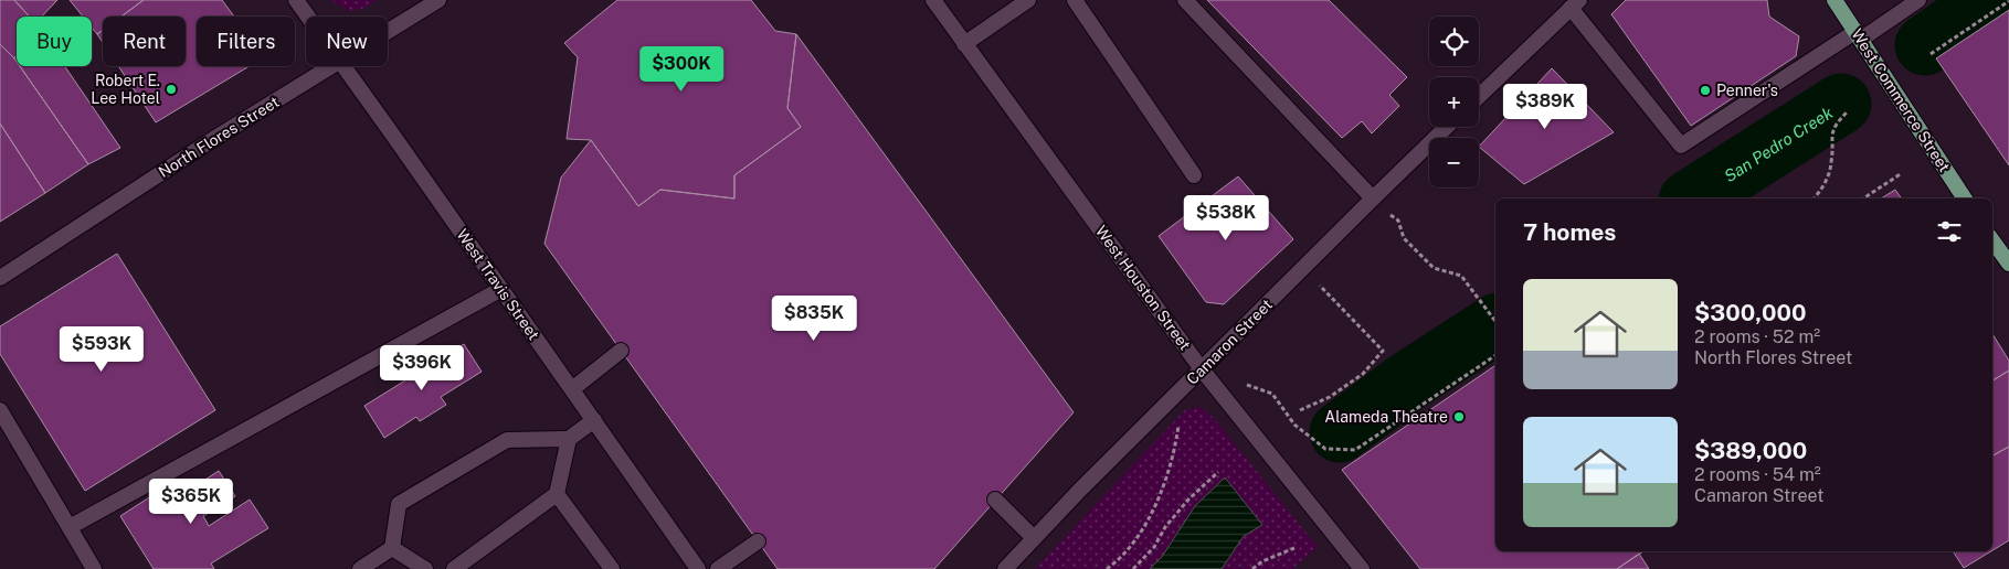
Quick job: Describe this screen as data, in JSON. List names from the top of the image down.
{
  "streets": {
    "main road": ["West Commerce Street"],
    "street": [
      "North Flores Street",
      "West Travis Street",
      "West Houston Street",
      "Camaron Street"
    ]
  },
  "crossings": [
    ["West Houston Street", "Camaron Street"]
  ],
  "water": ["San Pedro Creek"],
  "places": ["Robert E. Lee Hotel", "Penner's", "Alameda Theatre"],
  "page": {
    "map_buttons": ["+", "−"],
    "chip": [
      "Buy",
      "Rent",
      "Filters",
      "New"
    ],
    "price": [
      "$300K",
      "$389K",
      "$538K",
      "$835K",
      "$593K",
      "$396K",
      "$365K"
    ],
    "heading": "7 homes",
    "list": [
      {
        "name": "$300,000",
        "note": "2 rooms · 52 m² · North Flores Street"
      },
      {
        "name": "$389,000",
        "note": "2 rooms · 54 m² · Camaron Street"
      }
    ]
  }
}
